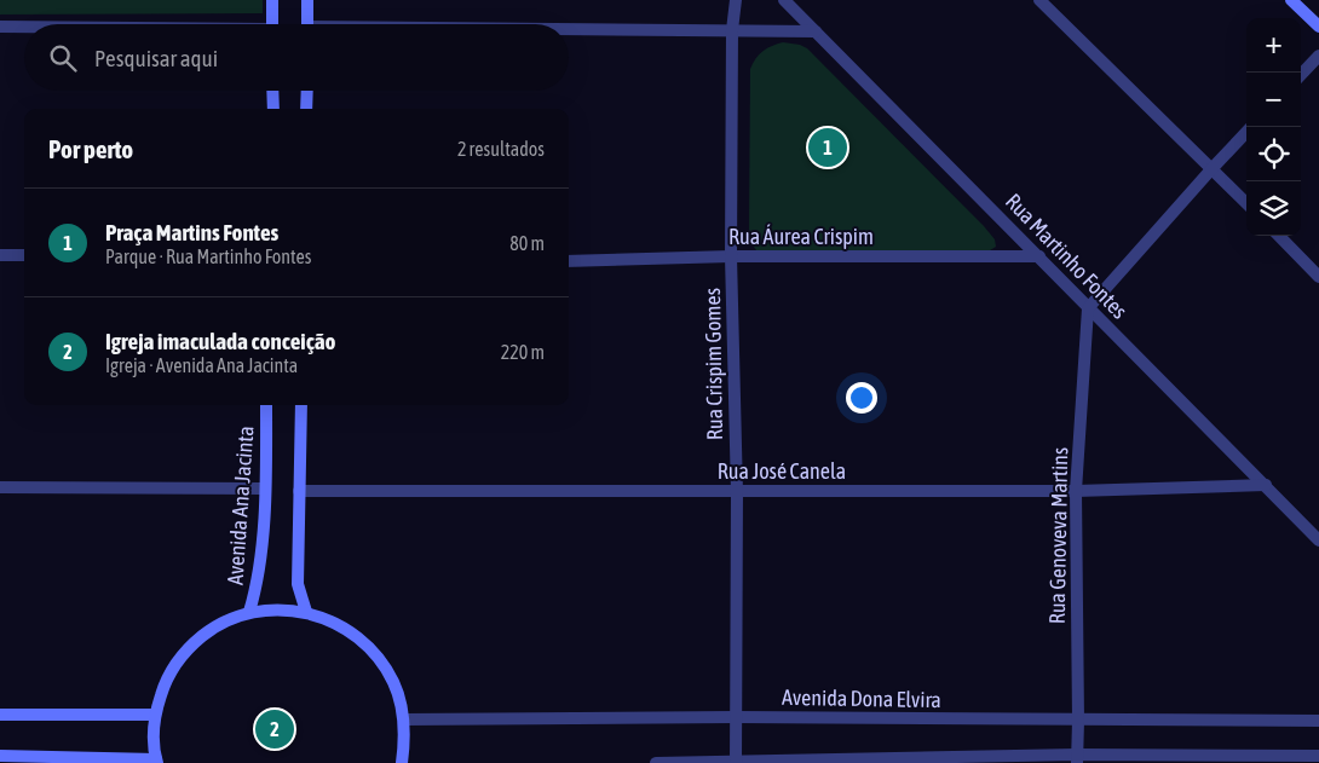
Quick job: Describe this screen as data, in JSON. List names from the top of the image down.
{
  "streets": {
    "main road": ["Avenida Ana Jacinta"],
    "street": [
      "Rua Áurea Crispim",
      "Rua Martinho Fontes",
      "Rua Crispim Gomes",
      "Rua José Canela",
      "Rua Genoveva Martins",
      "Avenida Dona Elvira"
    ]
  },
  "crossings": [
    ["Rua Áurea Crispim", "Rua Martinho Fontes"],
    ["Rua Áurea Crispim", "Rua Crispim Gomes"],
    ["Rua Martinho Fontes", "Rua José Canela"],
    ["Rua Martinho Fontes", "Rua Genoveva Martins"],
    ["Rua Crispim Gomes", "Rua José Canela"],
    ["Rua Crispim Gomes", "Avenida Dona Elvira"],
    ["Rua José Canela", "Rua Genoveva Martins"],
    ["Rua Genoveva Martins", "Avenida Dona Elvira"]
  ],
  "page": {
    "map_buttons": ["+", "−"],
    "search": "Pesquisar aqui",
    "heading": ["Por perto", "2 resultados"],
    "pins": ["1", "2"],
    "list": [
      {
        "mark": "1",
        "name": "Praça Martins Fontes",
        "note": "Parque · Rua Martinho Fontes",
        "value": "80 m"
      },
      {
        "mark": "2",
        "name": "Igreja imaculada conceição",
        "note": "Igreja · Avenida Ana Jacinta",
        "value": "220 m"
      }
    ]
  }
}
